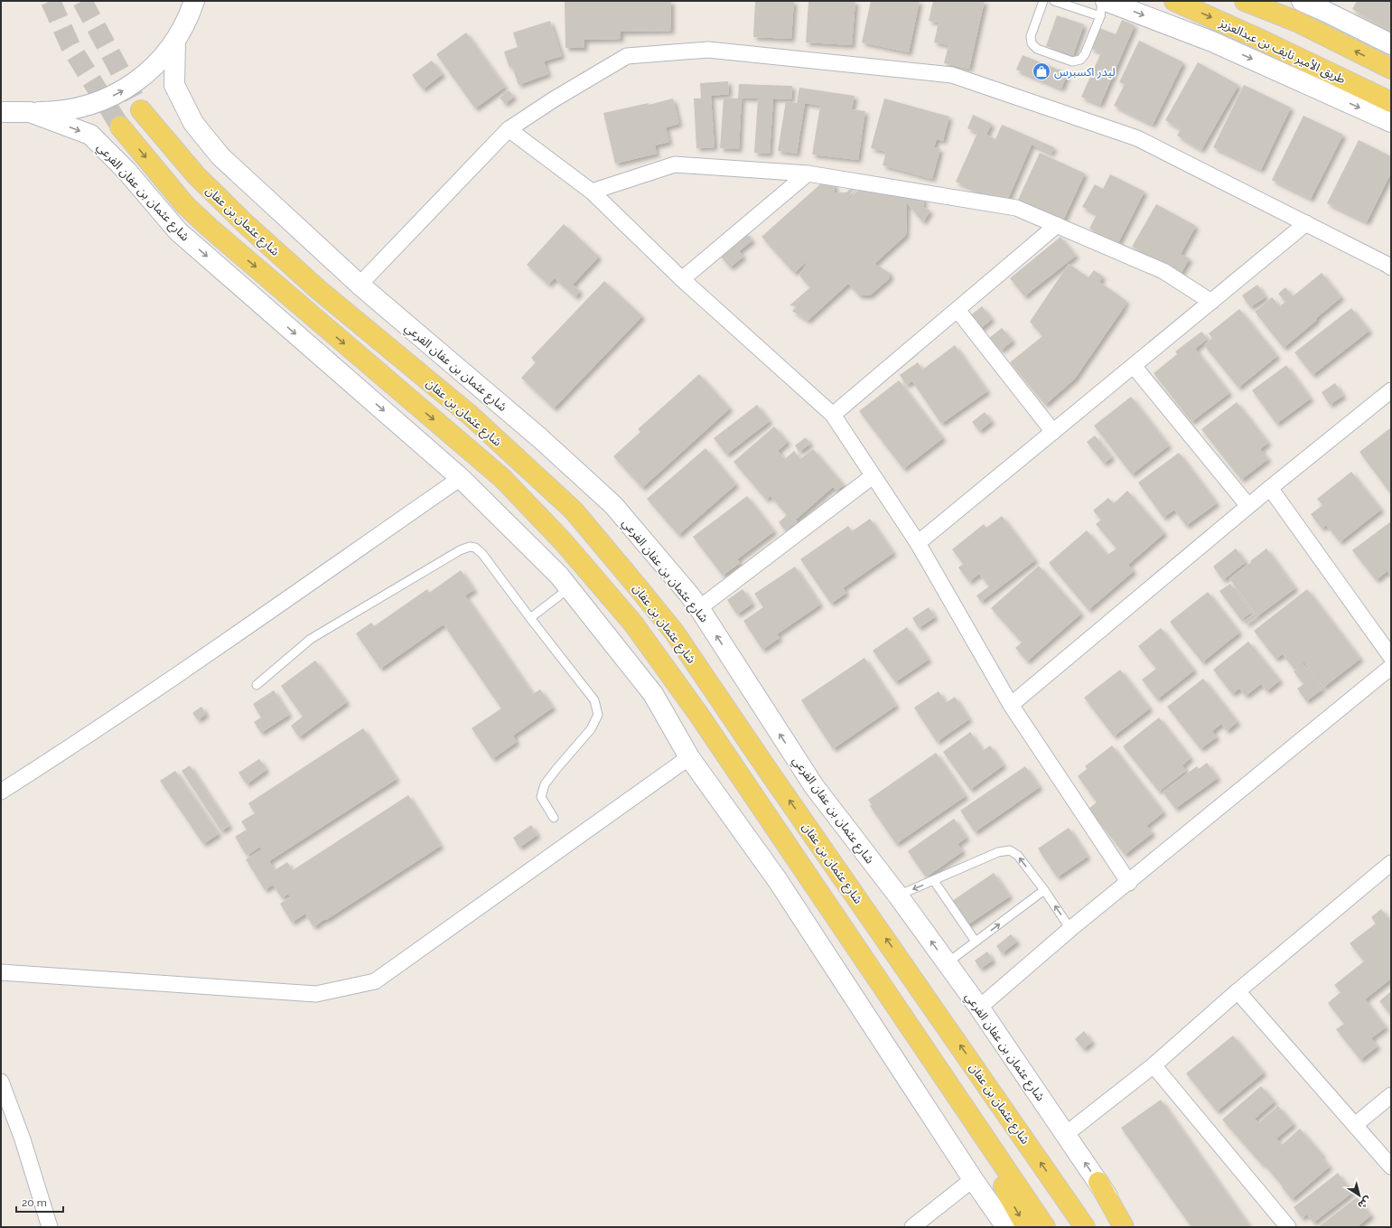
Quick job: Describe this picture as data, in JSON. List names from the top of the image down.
{
  "streets": {
    "main road": ["طريق الأمير نايف بن عبدالعزيز", "شارع عثمان بن عفان الفرعي", "شارع عثمان بن عفان"]
  },
  "places": {
    "shop": ["ليدر اكسبرس"]
  },
  "scale_bar": "20 m",
  "north": "bottom right"
}
